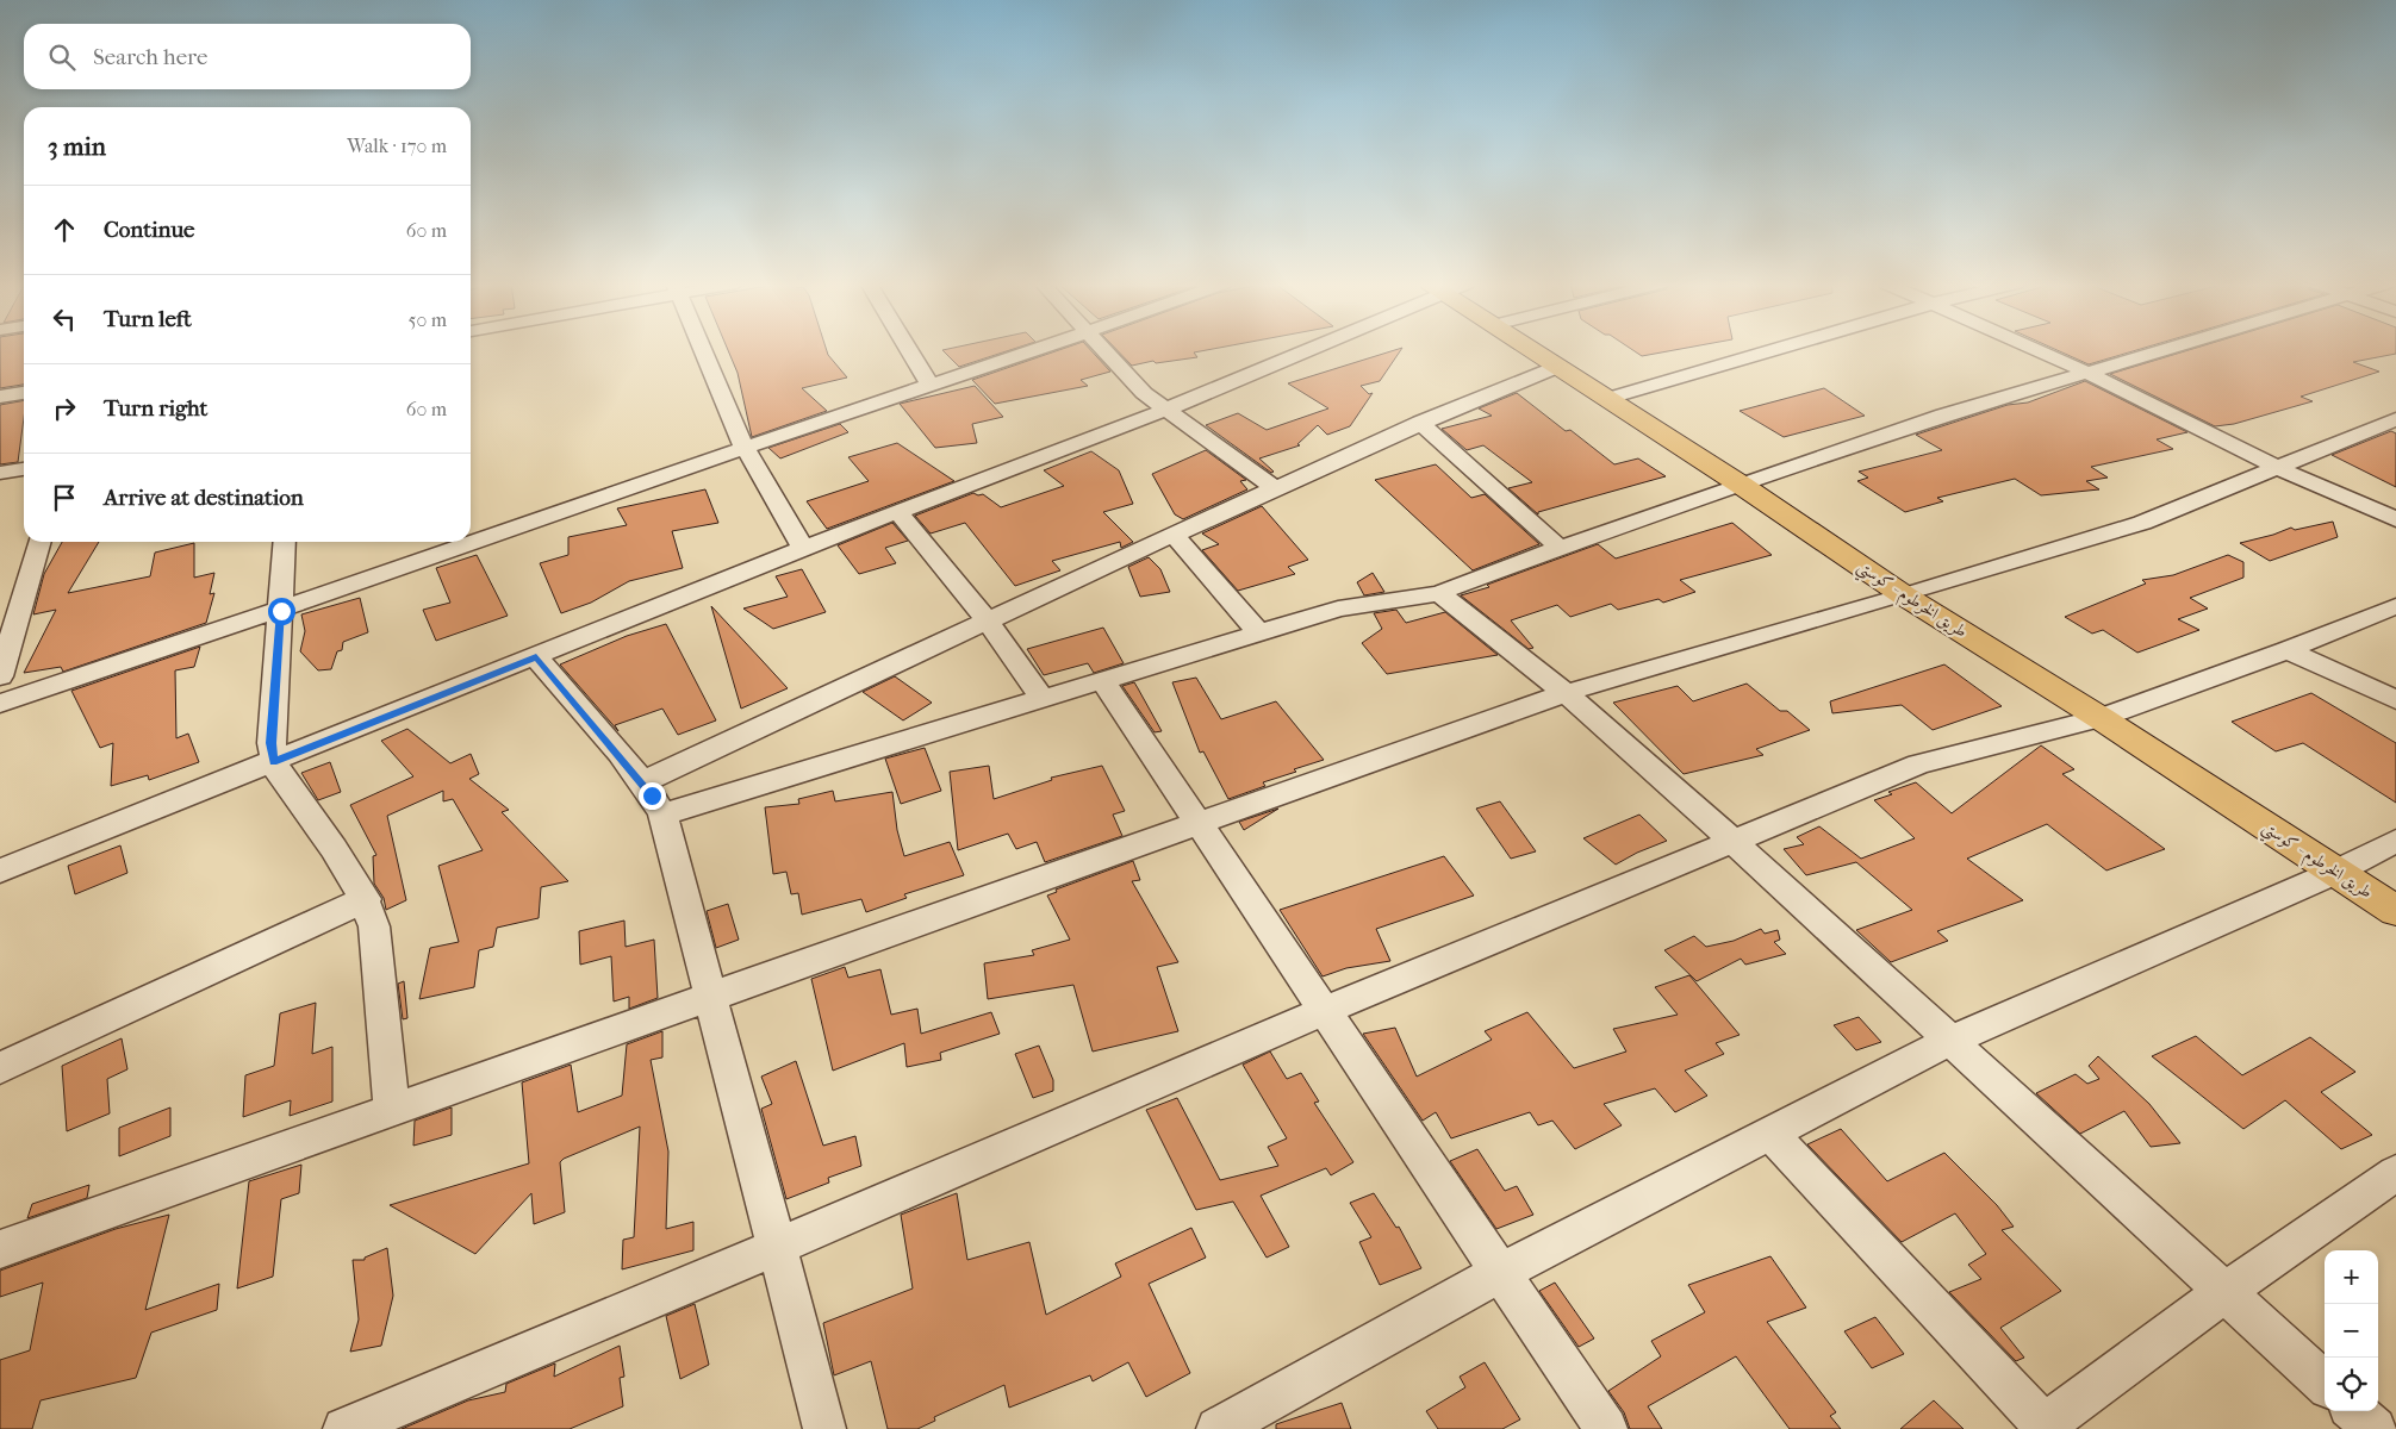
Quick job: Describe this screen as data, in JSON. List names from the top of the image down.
{
  "streets": {
    "highway": ["طريق الخرطوم - كوستي"]
  },
  "page": {
    "search": "Search here",
    "heading": ["3 min", "Walk · 170 m"],
    "list": [
      ["Continue", "60 m"],
      ["Turn left", "50 m"],
      ["Turn right", "60 m"],
      "Arrive at destination"
    ],
    "map_buttons": ["+", "−"]
  }
}
